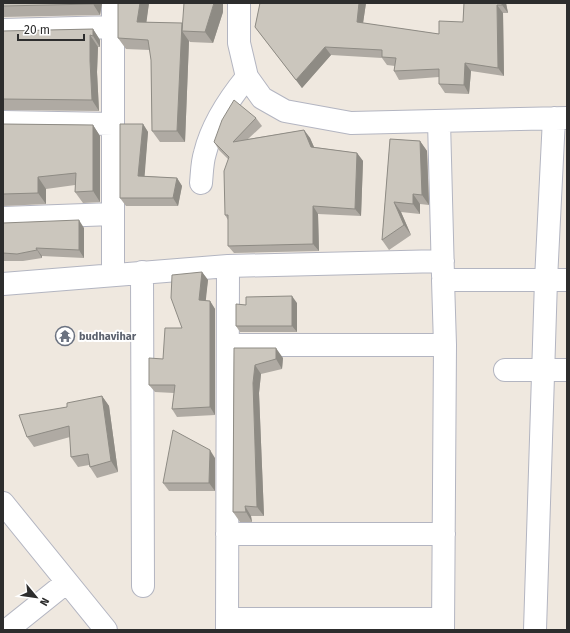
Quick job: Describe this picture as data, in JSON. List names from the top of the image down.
{
  "places": {
    "temple": ["budhavihar"]
  },
  "scale_bar": "20 m",
  "north": "bottom right"
}
